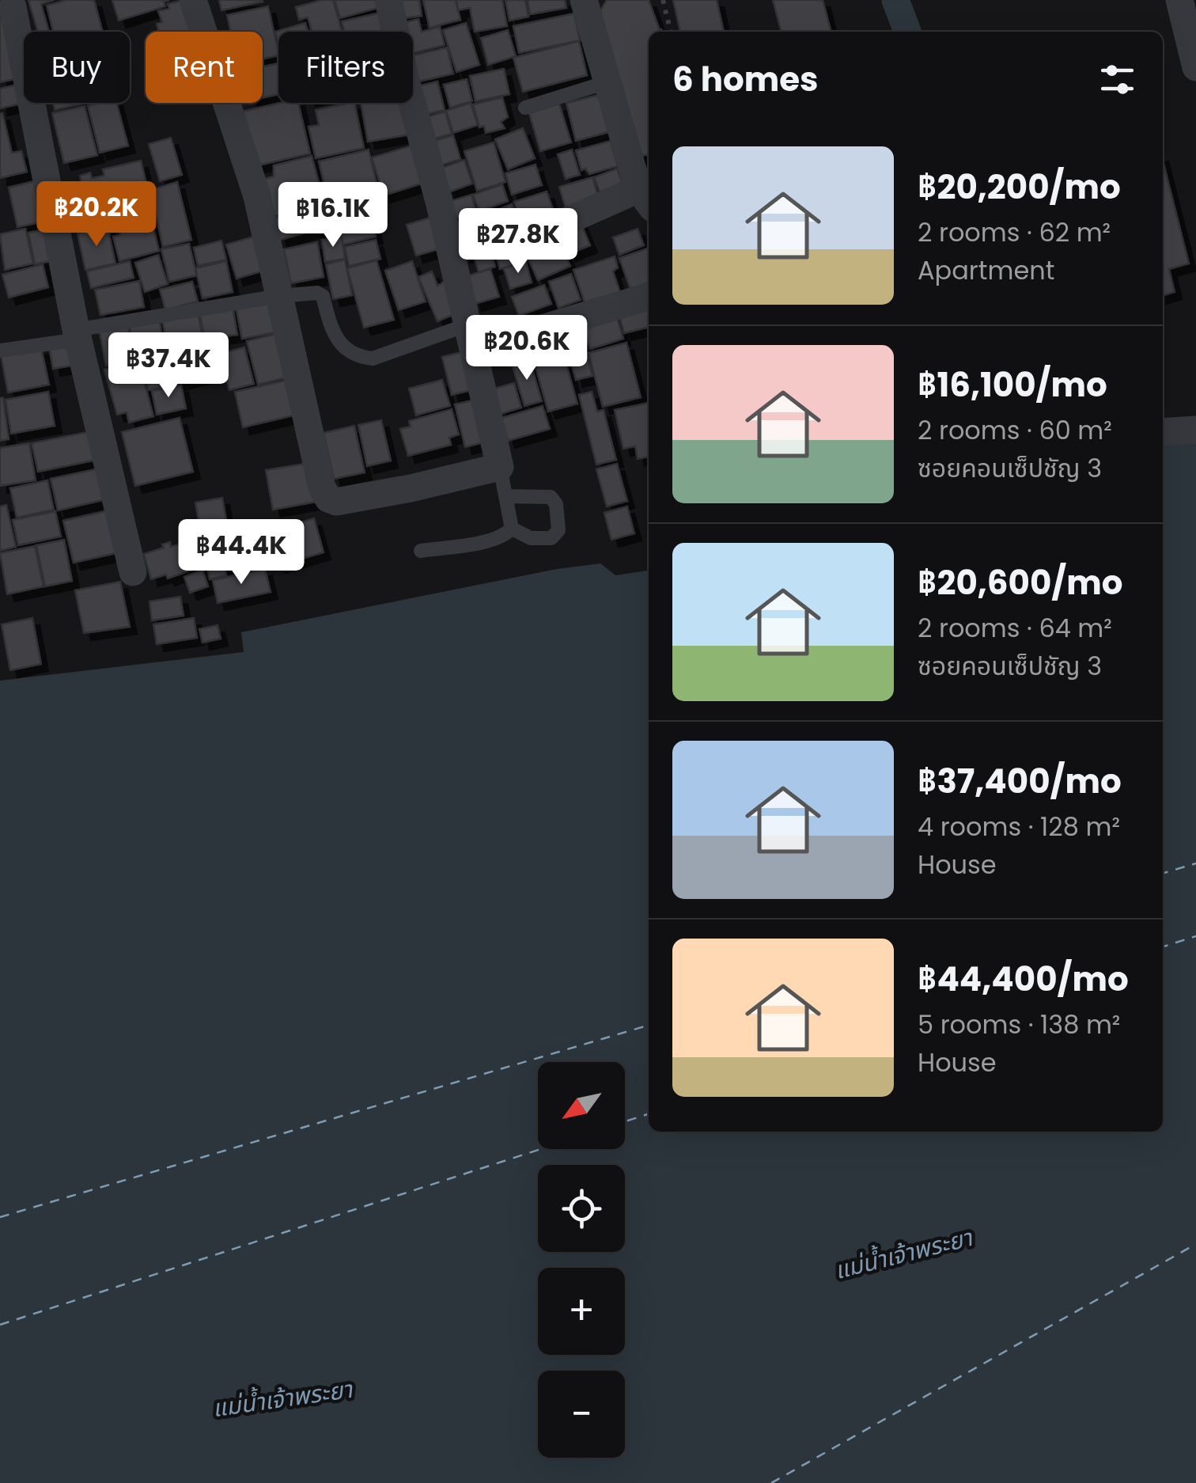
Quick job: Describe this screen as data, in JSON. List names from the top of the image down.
{
  "water": ["แม่น้ำเจ้าพระยา"],
  "north": "bottom left",
  "page": {
    "chip": ["Buy", "Rent", "Filters"],
    "heading": "6 homes",
    "list": [
      {
        "name": "฿20,200/mo",
        "note": "2 rooms · 62 m² · Apartment"
      },
      {
        "name": "฿16,100/mo",
        "note": "2 rooms · 60 m² · ซอยคอนเซ็ปชัญ 3"
      },
      {
        "name": "฿20,600/mo",
        "note": "2 rooms · 64 m² · ซอยคอนเซ็ปชัญ 3"
      },
      {
        "name": "฿37,400/mo",
        "note": "4 rooms · 128 m² · House"
      },
      {
        "name": "฿44,400/mo",
        "note": "5 rooms · 138 m² · House"
      }
    ],
    "price": [
      "฿20.2K",
      "฿16.1K",
      "฿27.8K",
      "฿20.6K",
      "฿37.4K",
      "฿44.4K"
    ],
    "map_buttons": ["+", "−"]
  }
}
